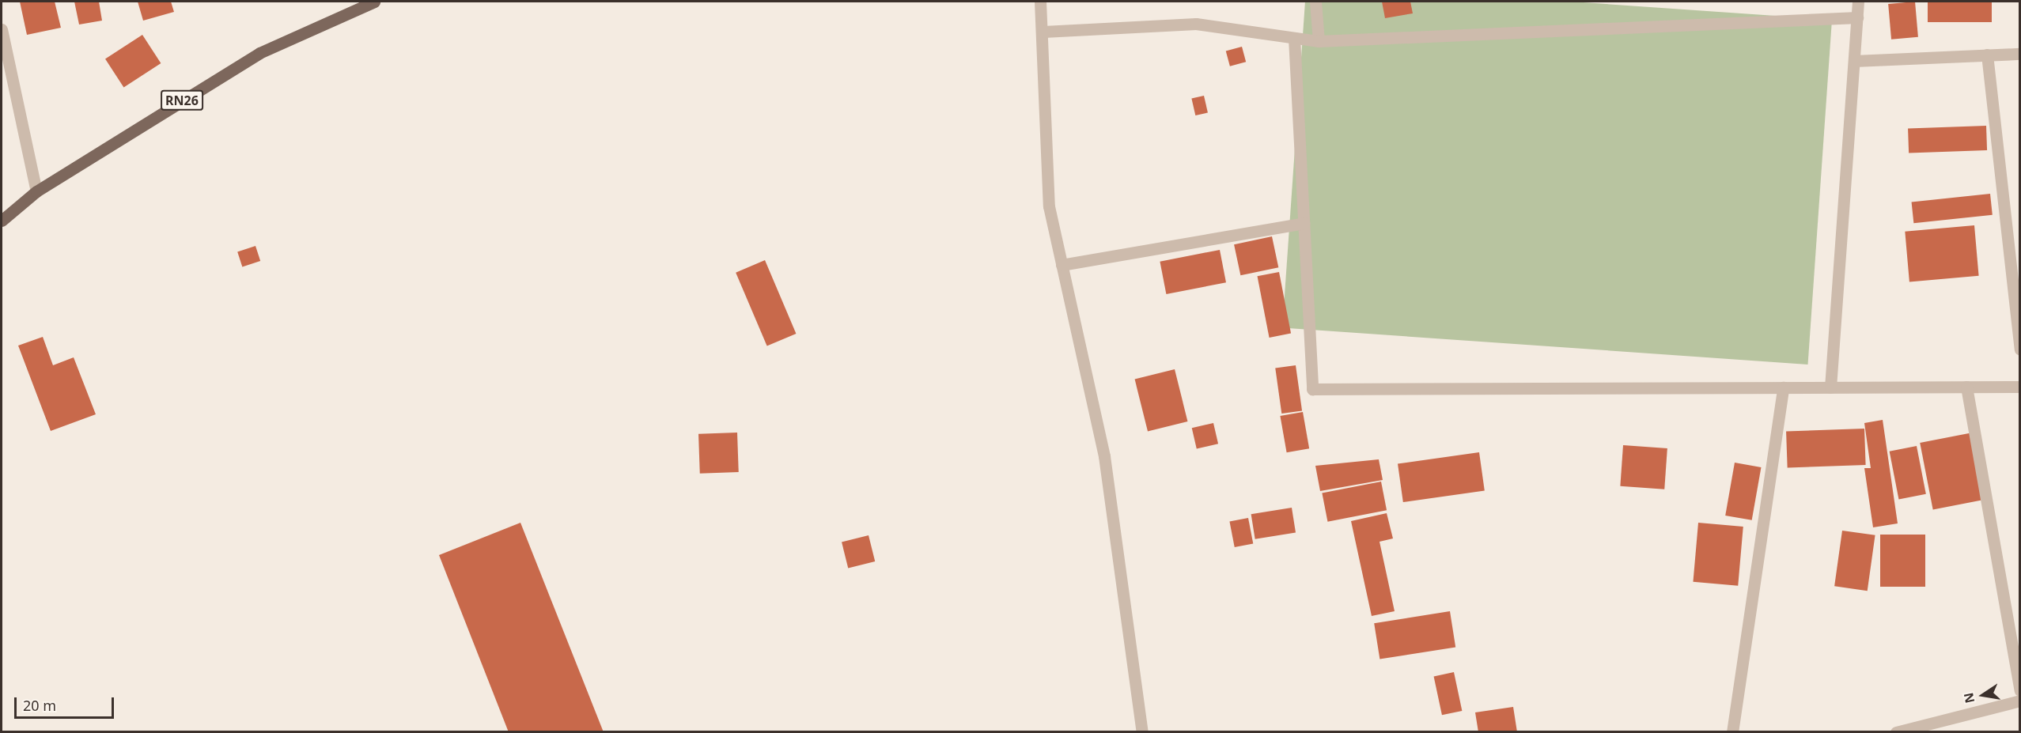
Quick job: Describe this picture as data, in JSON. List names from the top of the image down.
{
  "streets": {
    "main road": ["RN26"]
  },
  "scale_bar": "20 m",
  "north": "left"
}
